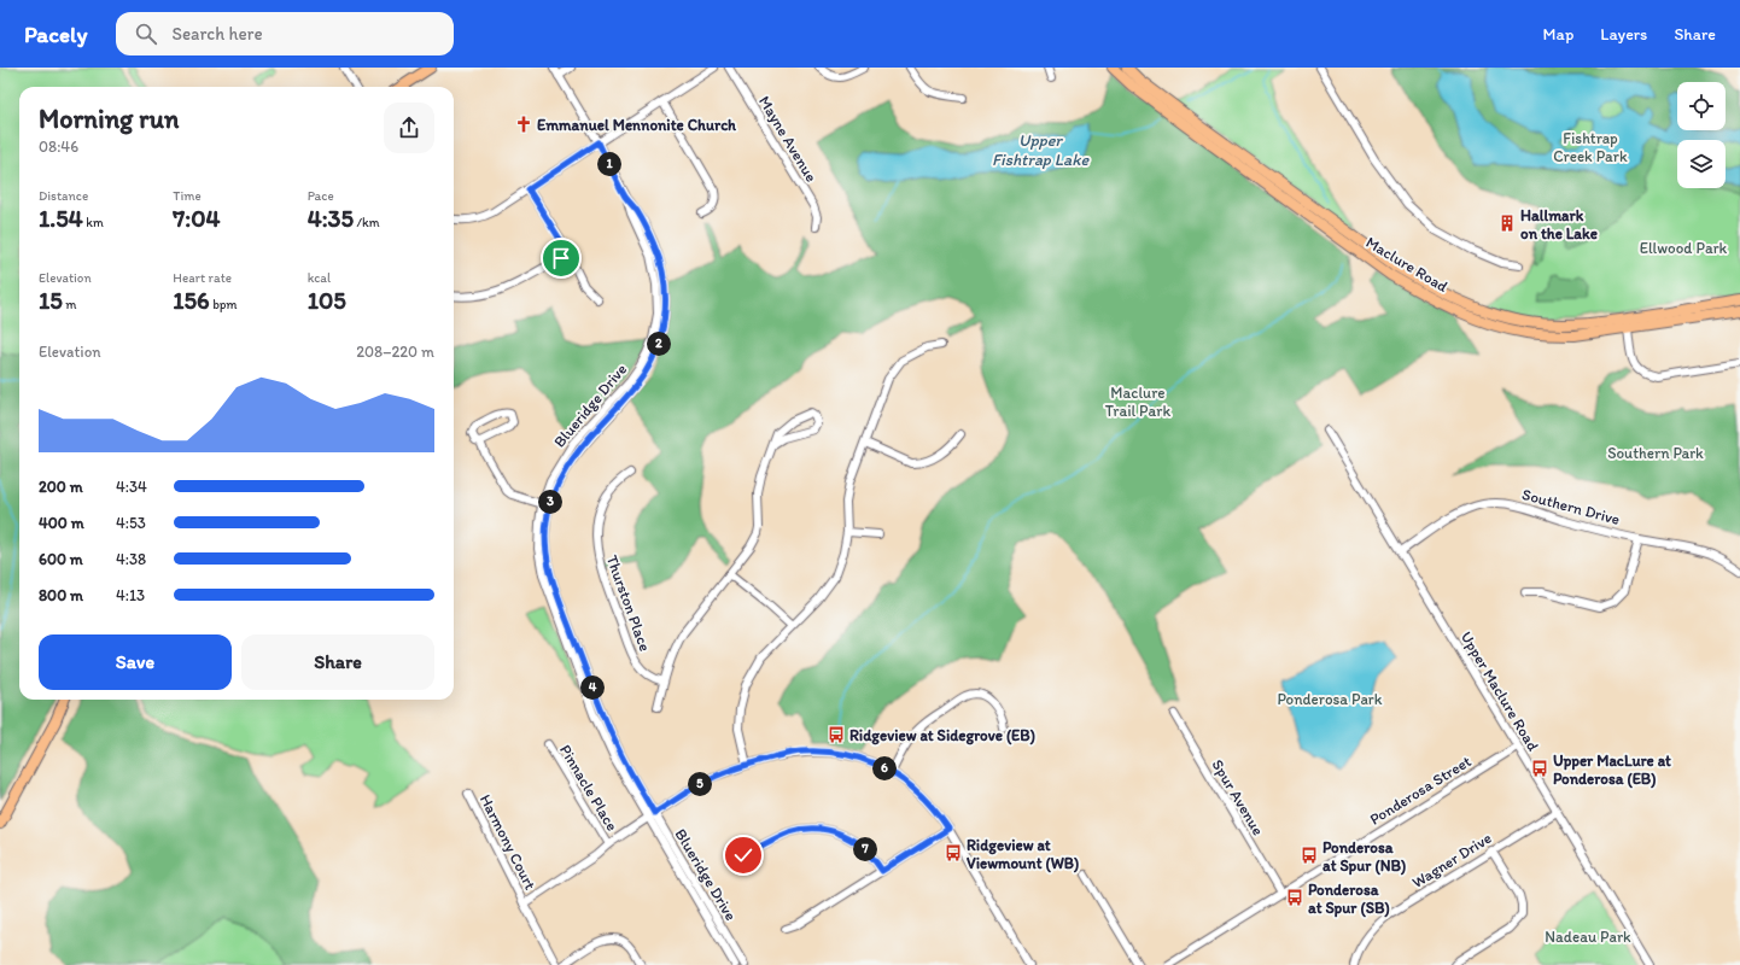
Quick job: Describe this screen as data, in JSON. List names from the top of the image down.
{
  "streets": {
    "main road": ["Maclure Road"],
    "street": [
      "Mayne Avenue",
      "Blueridge Drive",
      "Southern Drive",
      "Thurston Place",
      "Upper Maclure Road",
      "Pinnacle Place",
      "Ponderosa Street",
      "Spur Avenue",
      "Harmony Court",
      "Wagner Drive"
    ]
  },
  "crossings": [
    ["Southern Drive", "Upper Maclure Road"],
    ["Upper Maclure Road", "Ponderosa Street"],
    ["Upper Maclure Road", "Wagner Drive"],
    ["Ponderosa Street", "Spur Avenue"]
  ],
  "water": ["Upper Fishtrap Lake"],
  "parks": [
    "Fishtrap Creek Park",
    "Ellwood Park",
    "Maclure Trail Park",
    "Southern Park",
    "Ponderosa Park",
    "Nadeau Park"
  ],
  "places": {
    "church": ["Emmanuel Mennonite Church"],
    "building": ["Hallmark on the Lake"],
    "bus stop": [
      "Ridgeview at Sidegrove (EB)",
      "Upper MacLure at Ponderosa (EB)",
      "Ridgeview at Viewmount (WB)",
      "Ponderosa at Spur (NB)",
      "Ponderosa at Spur (SB)"
    ]
  },
  "page": {
    "header": "Pacely",
    "search": "Search here",
    "nav": ["Map", "Layers", "Share"],
    "heading": ["Morning run", "08:46"],
    "pins": [
      "1",
      "2",
      "3",
      "4",
      "6",
      "5",
      "7"
    ],
    "stats": [
      ["Distance", "1.54 km"],
      ["Time", "7:04"],
      ["Pace", "4:35 /km"],
      ["Elevation", "15 m"],
      ["Heart rate", "156 bpm"],
      ["kcal", "105"]
    ],
    "chart": ["Elevation", "208–220 m"],
    "list": [
      {
        "name": "200 m",
        "note": "4:34"
      },
      {
        "name": "400 m",
        "note": "4:53"
      },
      {
        "name": "600 m",
        "note": "4:38"
      },
      {
        "name": "800 m",
        "note": "4:13"
      }
    ],
    "buttons": ["Save", "Share"]
  }
}
